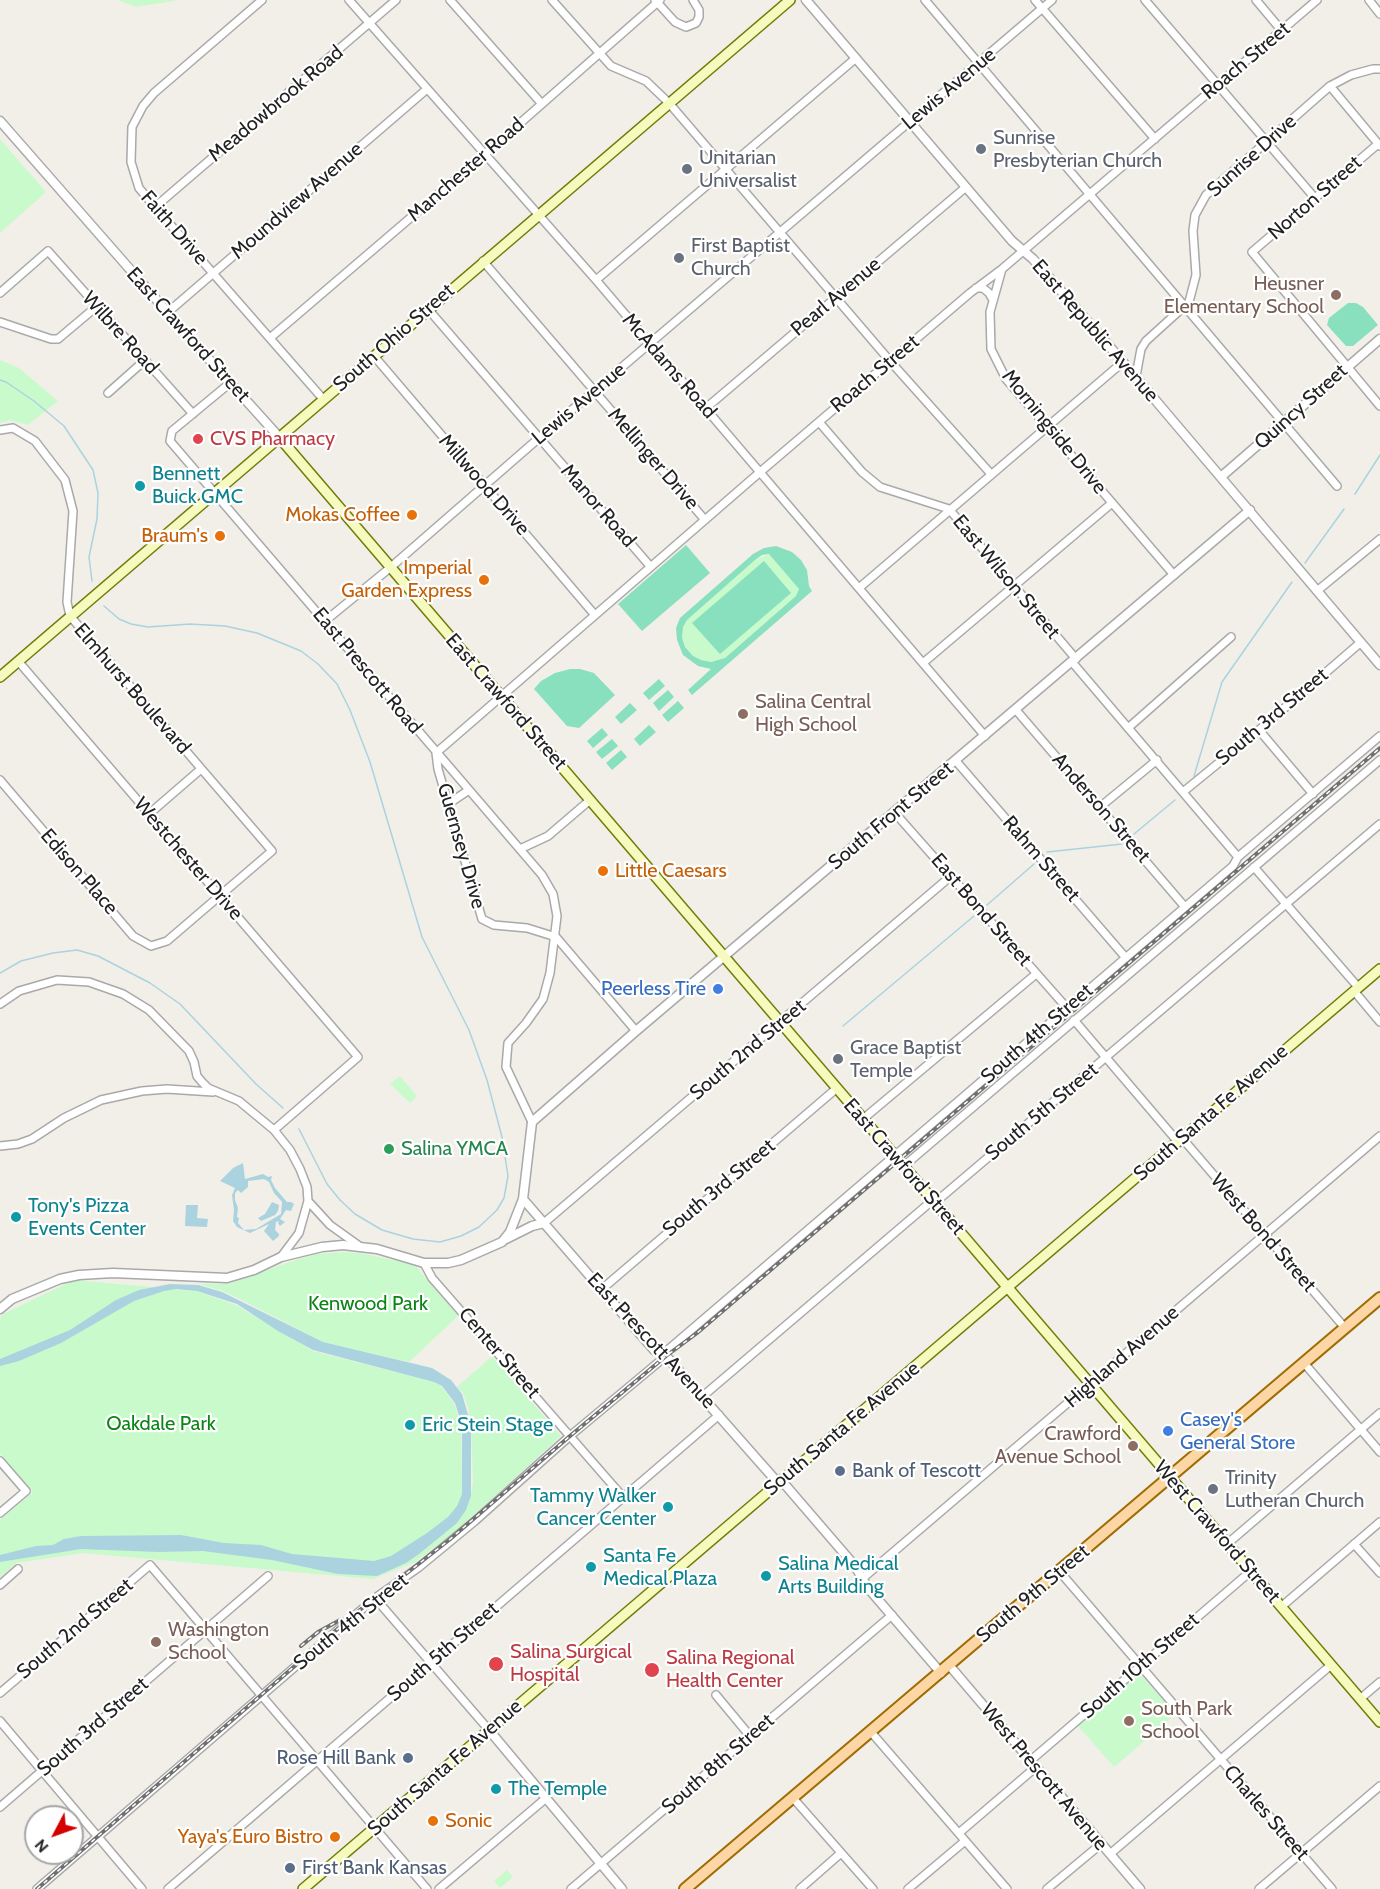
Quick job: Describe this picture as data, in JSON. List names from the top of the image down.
{
  "streets": {
    "main road": [
      "East Crawford Street",
      "South Ohio Street",
      "South Santa Fe Avenue",
      "West Crawford Street",
      "South 9th Street"
    ],
    "street": [
      "Roach Street",
      "Lewis Avenue",
      "Meadowbrook Road",
      "Sunrise Drive",
      "Manchester Road",
      "Norton Street",
      "Moundview Avenue",
      "Faith Drive",
      "Pearl Avenue",
      "East Republic Avenue",
      "Wilbre Road",
      "McAdams Road",
      "Quincy Street",
      "Morningside Drive",
      "Mellinger Drive",
      "Millwood Drive",
      "Manor Road",
      "East Wilson Street",
      "East Prescott Road",
      "Elmhurst Boulevard",
      "South 3rd Street",
      "Anderson Street",
      "South Front Street",
      "Guernsey Drive",
      "Westchester Drive",
      "Rahm Street",
      "Edison Place",
      "East Bond Street",
      "South 4th Street",
      "South 2nd Street",
      "South 5th Street",
      "West Bond Street",
      "East Prescott Avenue",
      "Center Street",
      "Highland Avenue",
      "South 10th Street",
      "South 8th Street",
      "West Prescott Avenue",
      "Charles Street"
    ]
  },
  "crossings": [
    ["Roach Street", "East Republic Avenue"],
    ["Roach Street", "East Crawford Street"],
    ["Roach Street", "McAdams Road"],
    ["Roach Street", "Morningside Drive"],
    ["Roach Street", "Mellinger Drive"],
    ["Roach Street", "Millwood Drive"],
    ["Roach Street", "Manor Road"],
    ["Roach Street", "East Wilson Street"],
    ["Roach Street", "East Prescott Road"],
    ["Roach Street", "Guernsey Drive"],
    ["Lewis Avenue", "East Republic Avenue"],
    ["Lewis Avenue", "East Crawford Street"],
    ["Lewis Avenue", "McAdams Road"],
    ["Lewis Avenue", "Mellinger Drive"],
    ["Lewis Avenue", "Millwood Drive"],
    ["Lewis Avenue", "Manor Road"],
    ["Lewis Avenue", "East Prescott Road"],
    ["Meadowbrook Road", "Faith Drive"],
    ["Meadowbrook Road", "McAdams Road"],
    ["Sunrise Drive", "East Republic Avenue"],
    ["Manchester Road", "Faith Drive"],
    ["Manchester Road", "McAdams Road"],
    ["Norton Street", "Quincy Street"],
    ["Moundview Avenue", "Faith Drive"],
    ["Moundview Avenue", "East Crawford Street"],
    ["Moundview Avenue", "McAdams Road"],
    ["Faith Drive", "South Ohio Street"],
    ["Pearl Avenue", "East Republic Avenue"],
    ["Pearl Avenue", "McAdams Road"],
    ["East Republic Avenue", "Quincy Street"],
    ["East Republic Avenue", "South 3rd Street"],
    ["East Republic Avenue", "South Front Street"],
    ["Wilbre Road", "East Prescott Road"],
    ["East Crawford Street", "South Ohio Street"],
    ["East Crawford Street", "South 3rd Street"],
    ["East Crawford Street", "South Front Street"],
    ["East Crawford Street", "South 4th Street"],
    ["East Crawford Street", "South 2nd Street"],
    ["East Crawford Street", "South 5th Street"],
    ["East Crawford Street", "South Santa Fe Avenue"],
    ["East Crawford Street", "West Crawford Street"],
    ["South Ohio Street", "McAdams Road"],
    ["South Ohio Street", "Mellinger Drive"],
    ["South Ohio Street", "Millwood Drive"],
    ["South Ohio Street", "Manor Road"],
    ["South Ohio Street", "East Prescott Road"],
    ["South Ohio Street", "Elmhurst Boulevard"],
    ["South Ohio Street", "Westchester Drive"],
    ["McAdams Road", "South Front Street"],
    ["Morningside Drive", "South Front Street"],
    ["East Wilson Street", "South 3rd Street"],
    ["East Wilson Street", "South Front Street"],
    ["East Wilson Street", "South 4th Street"],
    ["East Prescott Road", "South Front Street"],
    ["East Prescott Road", "Guernsey Drive"],
    ["Elmhurst Boulevard", "Westchester Drive"],
    ["Elmhurst Boulevard", "Edison Place"],
    ["South 3rd Street", "South 2nd Street"],
    ["South 3rd Street", "East Prescott Avenue"],
    ["Anderson Street", "South Front Street"],
    ["Anderson Street", "South 4th Street"],
    ["South Front Street", "Rahm Street"],
    ["South Front Street", "East Bond Street"],
    ["Westchester Drive", "Edison Place"],
    ["Rahm Street", "South 4th Street"],
    ["East Bond Street", "South 4th Street"],
    ["East Bond Street", "South 2nd Street"],
    ["South 4th Street", "East Prescott Avenue"],
    ["South 4th Street", "Center Street"],
    ["South 2nd Street", "East Prescott Avenue"],
    ["South 5th Street", "East Prescott Avenue"],
    ["South 5th Street", "Center Street"],
    ["South Santa Fe Avenue", "West Bond Street"],
    ["South Santa Fe Avenue", "East Prescott Avenue"],
    ["South Santa Fe Avenue", "West Crawford Street"],
    ["South Santa Fe Avenue", "West Prescott Avenue"],
    ["West Bond Street", "Highland Avenue"],
    ["West Bond Street", "South 9th Street"],
    ["East Prescott Avenue", "West Prescott Avenue"],
    ["Highland Avenue", "West Crawford Street"],
    ["Highland Avenue", "West Prescott Avenue"],
    ["West Crawford Street", "South 9th Street"],
    ["West Crawford Street", "South 10th Street"],
    ["South 9th Street", "West Prescott Avenue"],
    ["South 9th Street", "Charles Street"],
    ["South 10th Street", "West Prescott Avenue"],
    ["South 10th Street", "Charles Street"],
    ["South 8th Street", "West Prescott Avenue"]
  ],
  "parks": ["Kenwood Park", "Oakdale Park"],
  "places": [
    "Sunrise Presbyterian Church",
    "Unitarian Universalist",
    "First Baptist Church",
    "Heusner Elementary School",
    "CVS Pharmacy",
    "Bennett Buick GMC",
    "Mokas Coffee",
    "Braum's",
    "Imperial Garden Express",
    "Salina Central High School",
    "Little Caesars",
    "Peerless Tire",
    "Grace Baptist Temple",
    "Salina YMCA",
    "Tony's Pizza Events Center",
    "Eric Stein Stage",
    "Casey's General Store",
    "Crawford Avenue School",
    "Bank of Tescott",
    "Trinity Lutheran Church",
    "Tammy Walker Cancer Center",
    "Santa Fe Medical Plaza",
    "Salina Medical Arts Building",
    "Washington School",
    "Salina Surgical Hospital",
    "Salina Regional Health Center",
    "South Park School",
    "Rose Hill Bank",
    "The Temple",
    "Sonic",
    "Yaya's Euro Bistro",
    "First Bank Kansas"
  ],
  "north": "bottom left"
}
